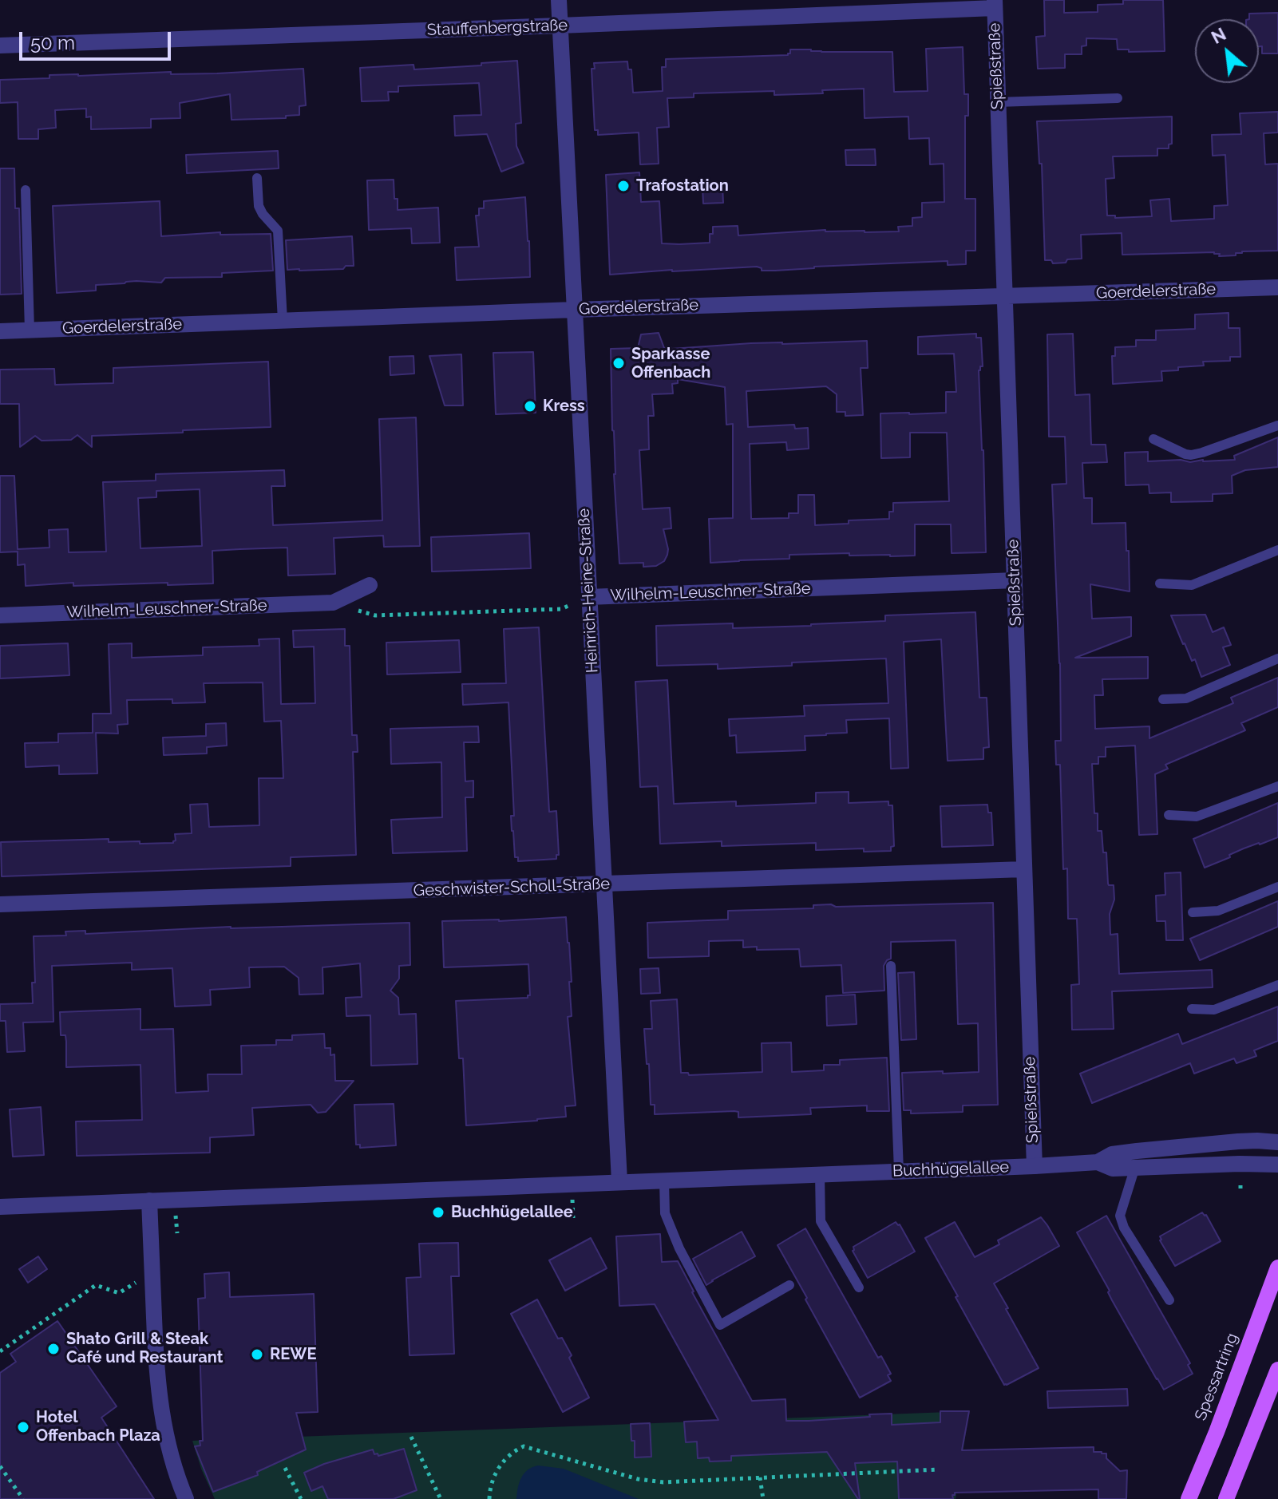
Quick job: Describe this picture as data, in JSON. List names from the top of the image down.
{
  "streets": {
    "main road": ["Spessartring"],
    "street": [
      "Stauffenbergstraße",
      "Spießstraße",
      "Goerdelerstraße",
      "Heinrich-Heine-Straße",
      "Wilhelm-Leuschner-Straße",
      "Geschwister-Scholl-Straße",
      "Buchhügelallee"
    ]
  },
  "crossings": [
    ["Stauffenbergstraße", "Spießstraße"],
    ["Stauffenbergstraße", "Heinrich-Heine-Straße"],
    ["Spießstraße", "Goerdelerstraße"],
    ["Spießstraße", "Wilhelm-Leuschner-Straße"],
    ["Spießstraße", "Geschwister-Scholl-Straße"],
    ["Spießstraße", "Buchhügelallee"],
    ["Goerdelerstraße", "Heinrich-Heine-Straße"],
    ["Heinrich-Heine-Straße", "Wilhelm-Leuschner-Straße"],
    ["Heinrich-Heine-Straße", "Geschwister-Scholl-Straße"],
    ["Heinrich-Heine-Straße", "Buchhügelallee"]
  ],
  "places": [
    "Trafostation",
    "Sparkasse Offenbach",
    "Kress",
    "Buchhügelallee",
    "Shato Grill & Steak Café und Restaurant",
    "REWE",
    "Hotel Offenbach Plaza"
  ],
  "scale_bar": "50 m",
  "north": "top left"
}
